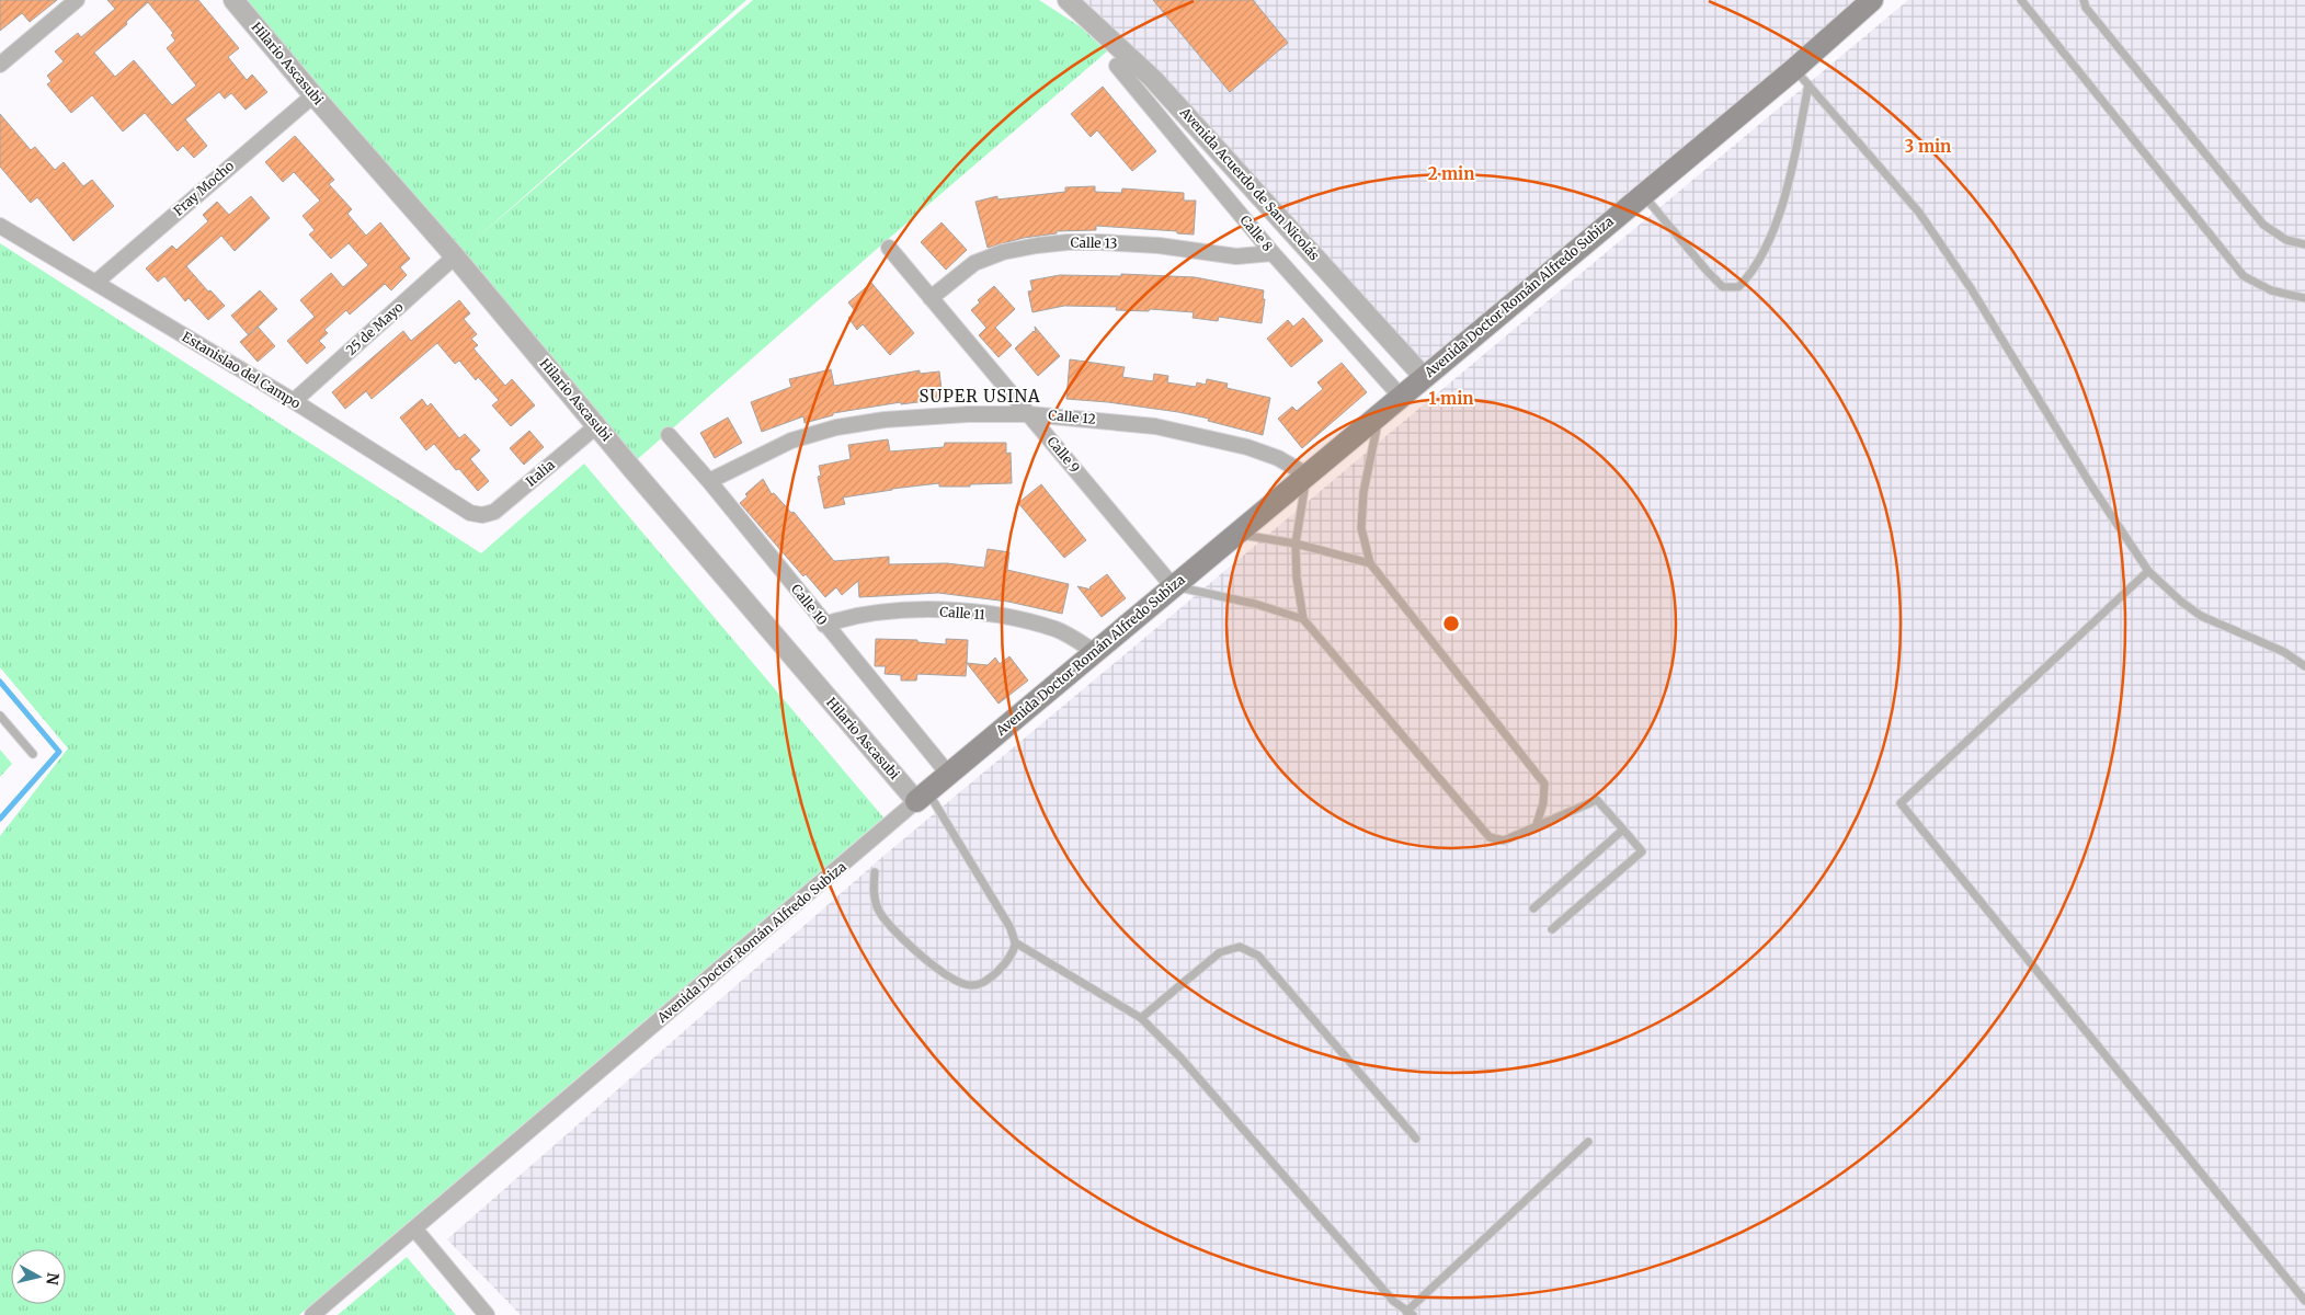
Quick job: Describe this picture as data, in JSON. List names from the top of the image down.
{
  "streets": {
    "main road": ["Avenida Doctor Román Alfredo Subiza"],
    "street": [
      "Hilario Ascasubi",
      "Avenida Acuerdo de San Nicolás",
      "Fray Mocho",
      "Calle 8",
      "Calle 13",
      "25 de Mayo",
      "Estanislao del Campo",
      "Calle 12",
      "Calle 9",
      "Italia",
      "Calle 10",
      "Calle 11"
    ]
  },
  "crossings": [
    ["Hilario Ascasubi", "Fray Mocho"],
    ["Hilario Ascasubi", "Avenida Doctor Román Alfredo Subiza"],
    ["Hilario Ascasubi", "25 de Mayo"],
    ["Hilario Ascasubi", "Italia"],
    ["Avenida Acuerdo de San Nicolás", "Avenida Doctor Román Alfredo Subiza"],
    ["Fray Mocho", "Estanislao del Campo"],
    ["Calle 8", "Calle 13"],
    ["Calle 8", "Avenida Doctor Román Alfredo Subiza"],
    ["Calle 13", "Calle 9"],
    ["Avenida Doctor Román Alfredo Subiza", "Calle 12"],
    ["Avenida Doctor Román Alfredo Subiza", "Calle 9"],
    ["Avenida Doctor Román Alfredo Subiza", "Calle 10"],
    ["Avenida Doctor Román Alfredo Subiza", "Calle 11"],
    ["25 de Mayo", "Estanislao del Campo"],
    ["Estanislao del Campo", "Italia"],
    ["Calle 12", "Calle 9"],
    ["Calle 12", "Calle 10"],
    ["Calle 10", "Calle 11"]
  ],
  "districts": ["SUPER USINA"],
  "north": "right",
  "rings": ["3 min", "2 min", "1 min"]
}
